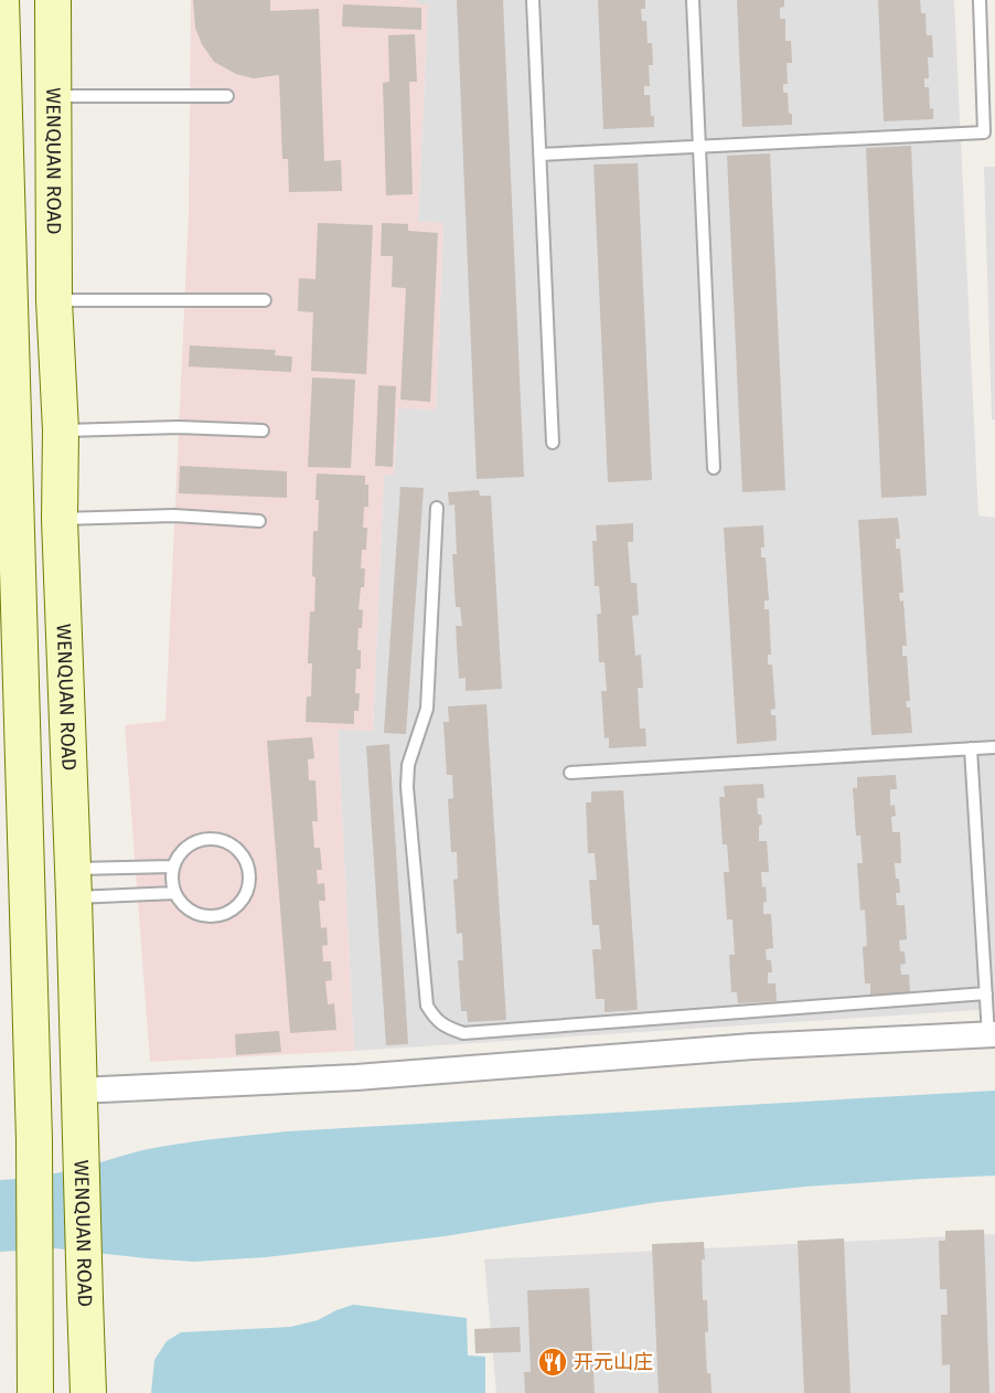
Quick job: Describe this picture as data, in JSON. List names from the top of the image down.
{
  "streets": {
    "main road": ["WENQUAN ROAD"]
  },
  "places": {
    "restaurant": ["开元山庄"]
  }
}
